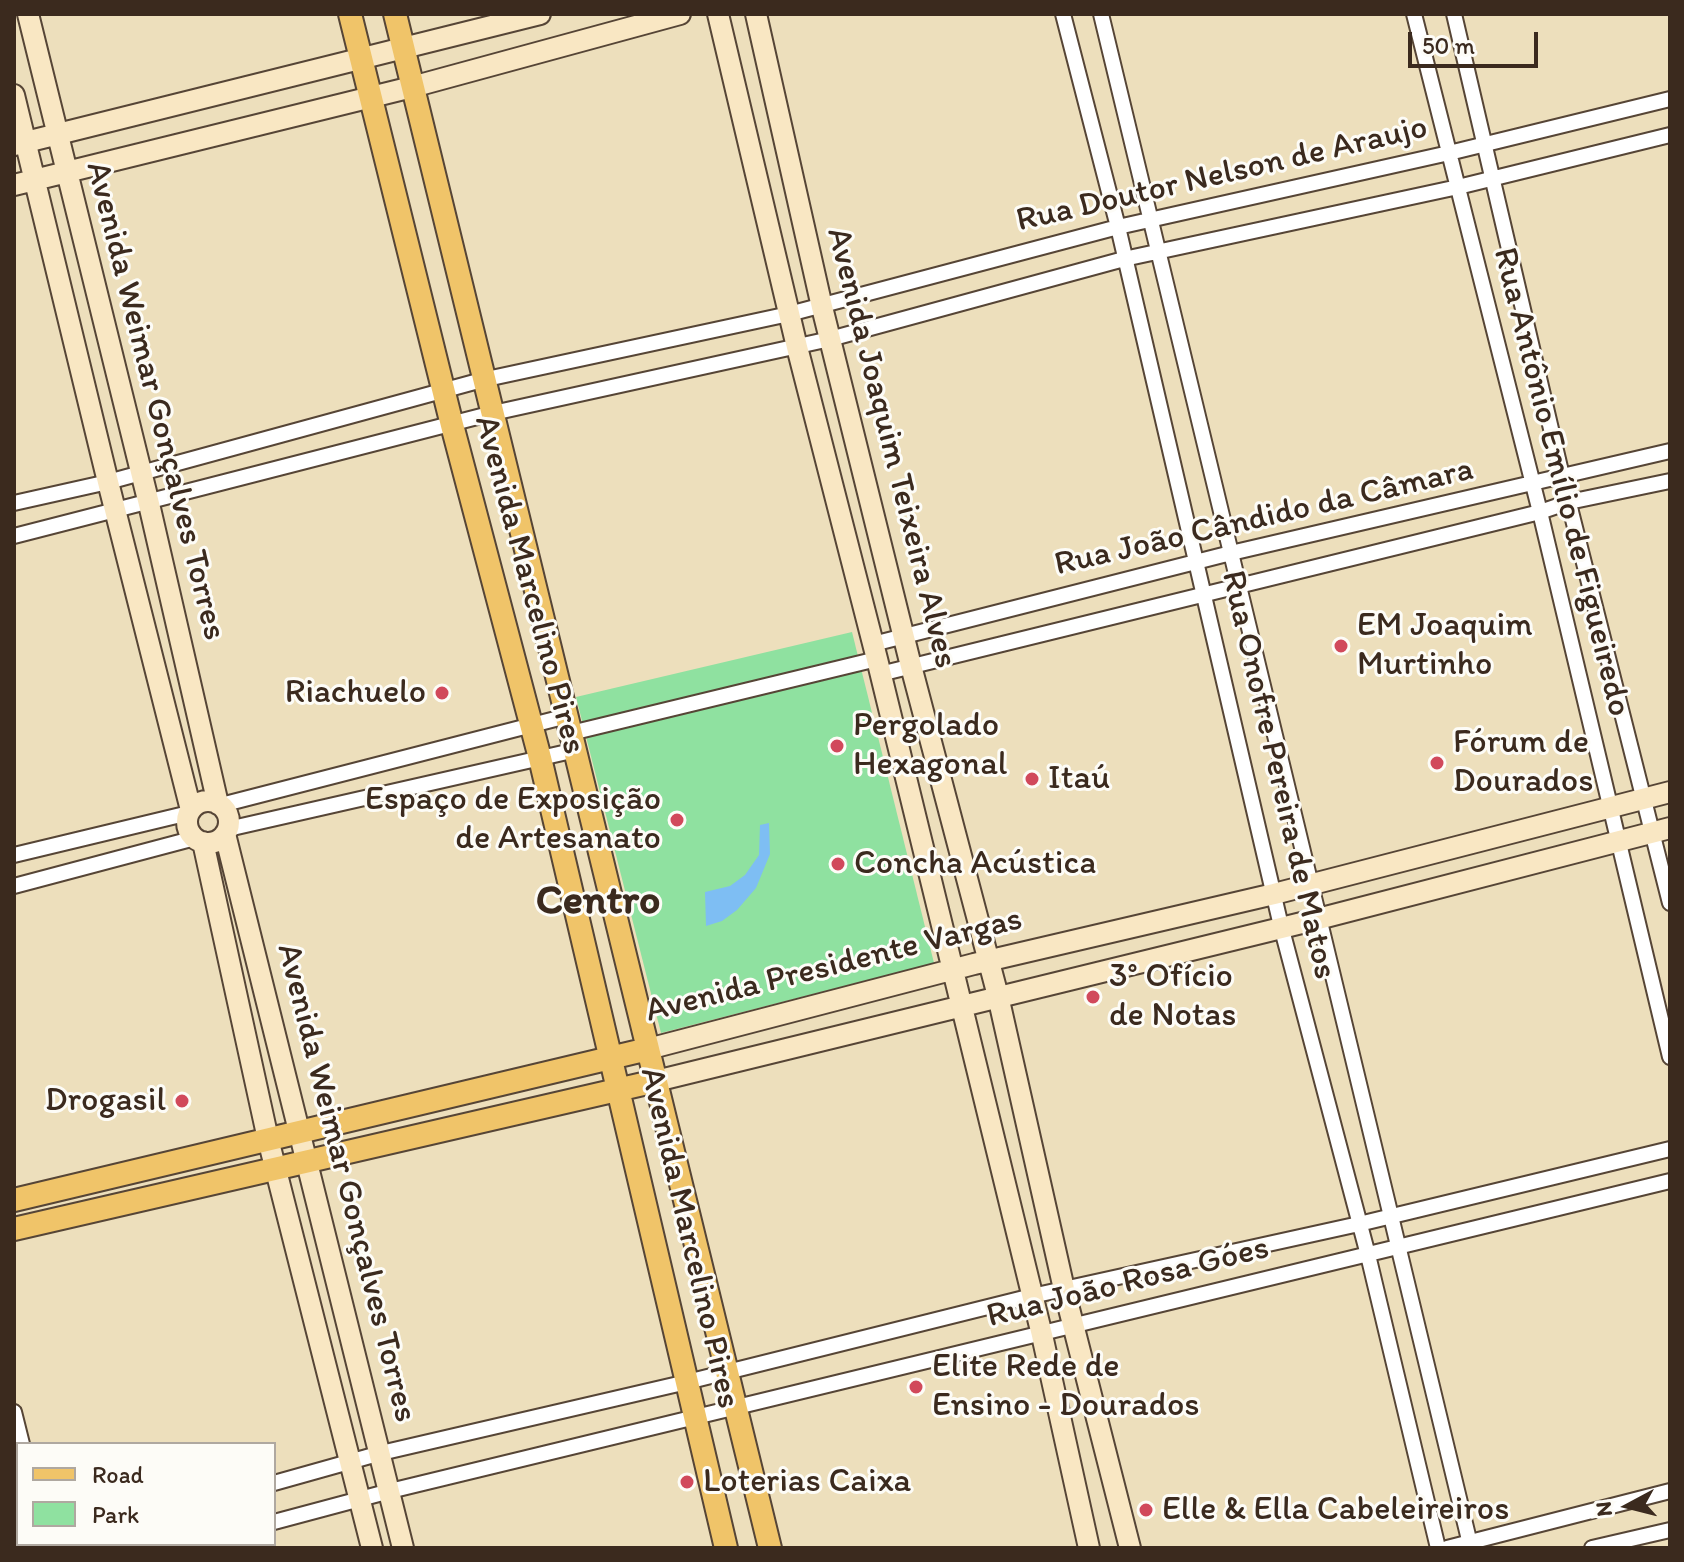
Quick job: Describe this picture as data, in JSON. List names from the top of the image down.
{
  "streets": {
    "main road": [
      "Avenida Weimar Gonçalves Torres",
      "Avenida Joaquim Teixeira Alves",
      "Avenida Marcelino Pires",
      "Avenida Presidente Vargas"
    ],
    "street": [
      "Rua Doutor Nelson de Araujo",
      "Rua Antônio Emílio de Figueiredo",
      "Rua João Cândido da Câmara",
      "Rua Onofre Pereira de Matos",
      "Rua João Rosa Góes"
    ]
  },
  "crossings": [
    ["Rua Doutor Nelson de Araujo", "Avenida Weimar Gonçalves Torres"],
    ["Rua Doutor Nelson de Araujo", "Avenida Joaquim Teixeira Alves"],
    ["Rua Doutor Nelson de Araujo", "Rua Antônio Emílio de Figueiredo"],
    ["Rua Doutor Nelson de Araujo", "Avenida Marcelino Pires"],
    ["Rua Doutor Nelson de Araujo", "Rua Onofre Pereira de Matos"],
    ["Avenida Weimar Gonçalves Torres", "Avenida Presidente Vargas"],
    ["Avenida Weimar Gonçalves Torres", "Rua João Rosa Góes"],
    ["Avenida Joaquim Teixeira Alves", "Rua João Cândido da Câmara"],
    ["Avenida Joaquim Teixeira Alves", "Avenida Presidente Vargas"],
    ["Avenida Joaquim Teixeira Alves", "Rua João Rosa Góes"],
    ["Rua Antônio Emílio de Figueiredo", "Rua João Cândido da Câmara"],
    ["Rua Antônio Emílio de Figueiredo", "Avenida Presidente Vargas"],
    ["Rua João Cândido da Câmara", "Rua Onofre Pereira de Matos"],
    ["Avenida Marcelino Pires", "Avenida Presidente Vargas"],
    ["Avenida Marcelino Pires", "Rua João Rosa Góes"],
    ["Rua Onofre Pereira de Matos", "Avenida Presidente Vargas"],
    ["Rua Onofre Pereira de Matos", "Rua João Rosa Góes"]
  ],
  "districts": ["Centro"],
  "places": [
    "EM Joaquim Murtinho",
    "Riachuelo",
    "Pergolado Hexagonal",
    "Fórum de Dourados",
    "Itaú",
    "Espaço de Exposição de Artesanato",
    "Concha Acústica",
    "3° Ofício de Notas",
    "Drogasil",
    "Elite Rede de Ensino - Dourados",
    "Loterias Caixa",
    "Elle & Ella Cabeleireiros"
  ],
  "legend": ["Road", "Park"],
  "scale_bar": "50 m",
  "north": "left"
}
